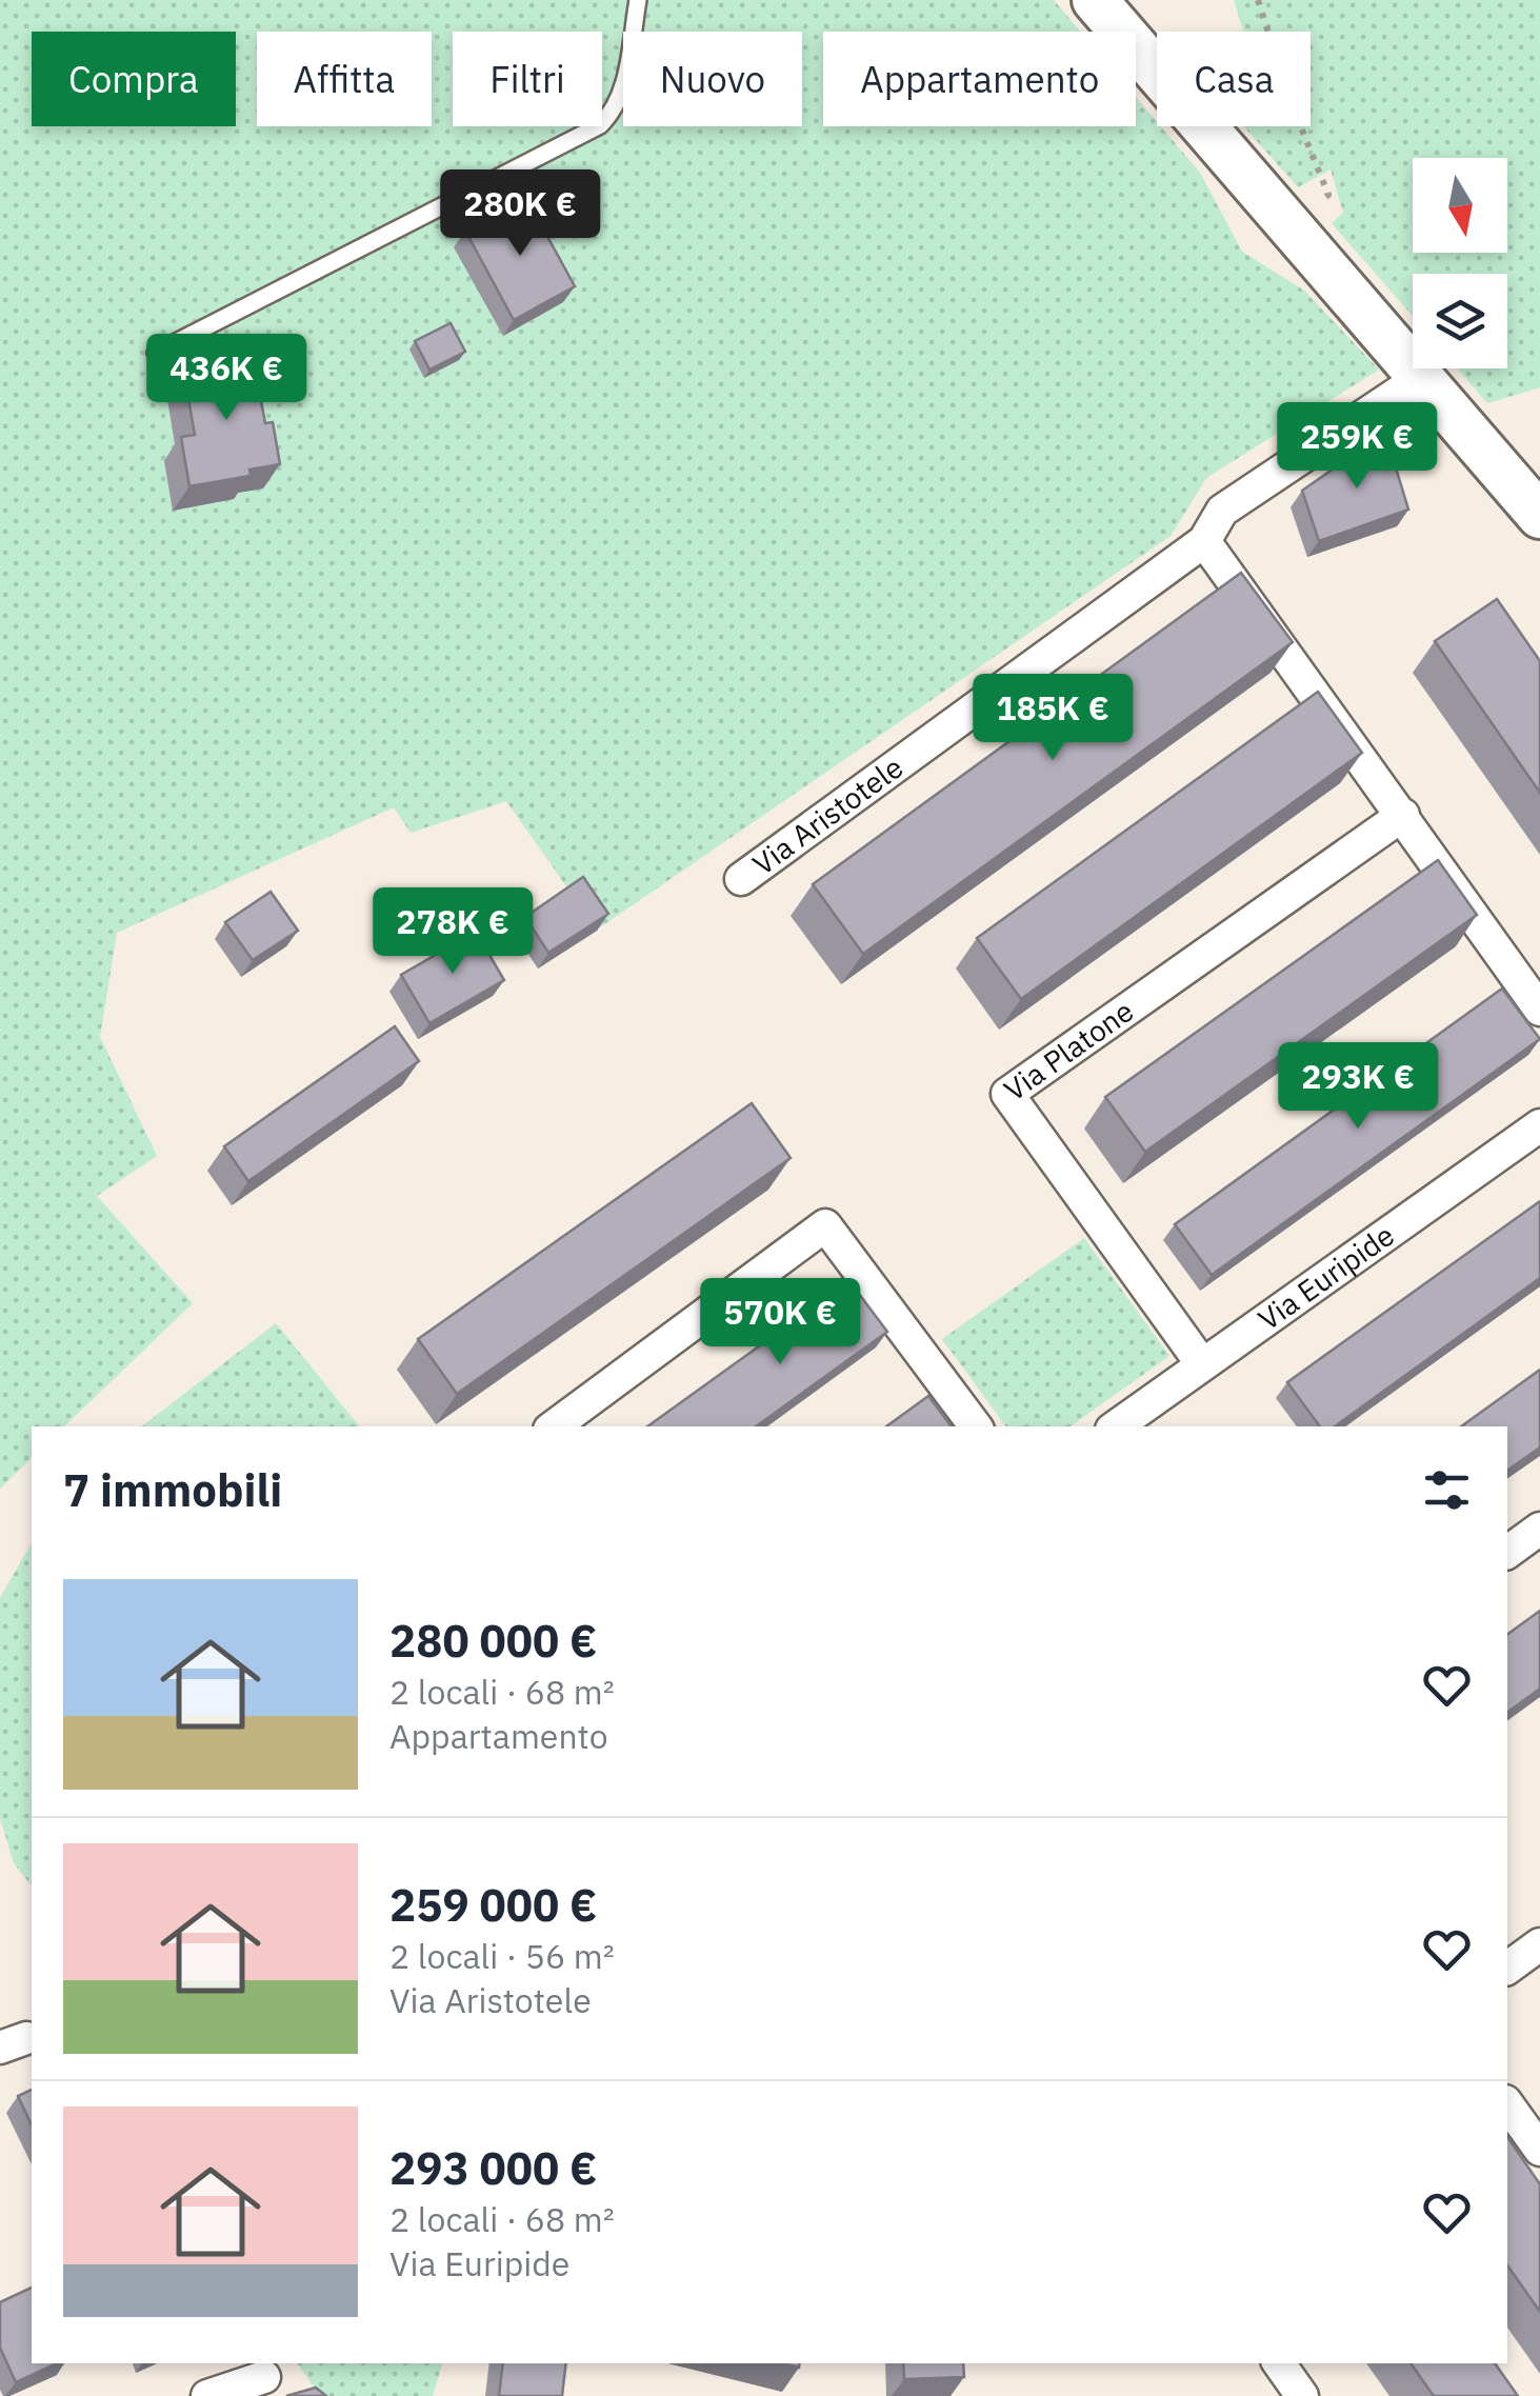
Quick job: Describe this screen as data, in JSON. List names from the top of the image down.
{
  "streets": {
    "street": ["Via Aristotele", "Via Platone", "Via Euripide"]
  },
  "crossings": [
    ["Via Platone", "Via Euripide"]
  ],
  "north": "bottom",
  "page": {
    "chip": [
      "Compra",
      "Affitta",
      "Filtri",
      "Nuovo",
      "Appartamento",
      "Casa"
    ],
    "price": [
      "280K €",
      "436K €",
      "259K €",
      "185K €",
      "278K €",
      "293K €",
      "570K €"
    ],
    "heading": "7 immobili",
    "list": [
      {
        "name": "280 000 €",
        "note": "2 locali · 68 m² · Appartamento"
      },
      {
        "name": "259 000 €",
        "note": "2 locali · 56 m² · Via Aristotele"
      },
      {
        "name": "293 000 €",
        "note": "2 locali · 68 m² · Via Euripide"
      }
    ]
  }
}
